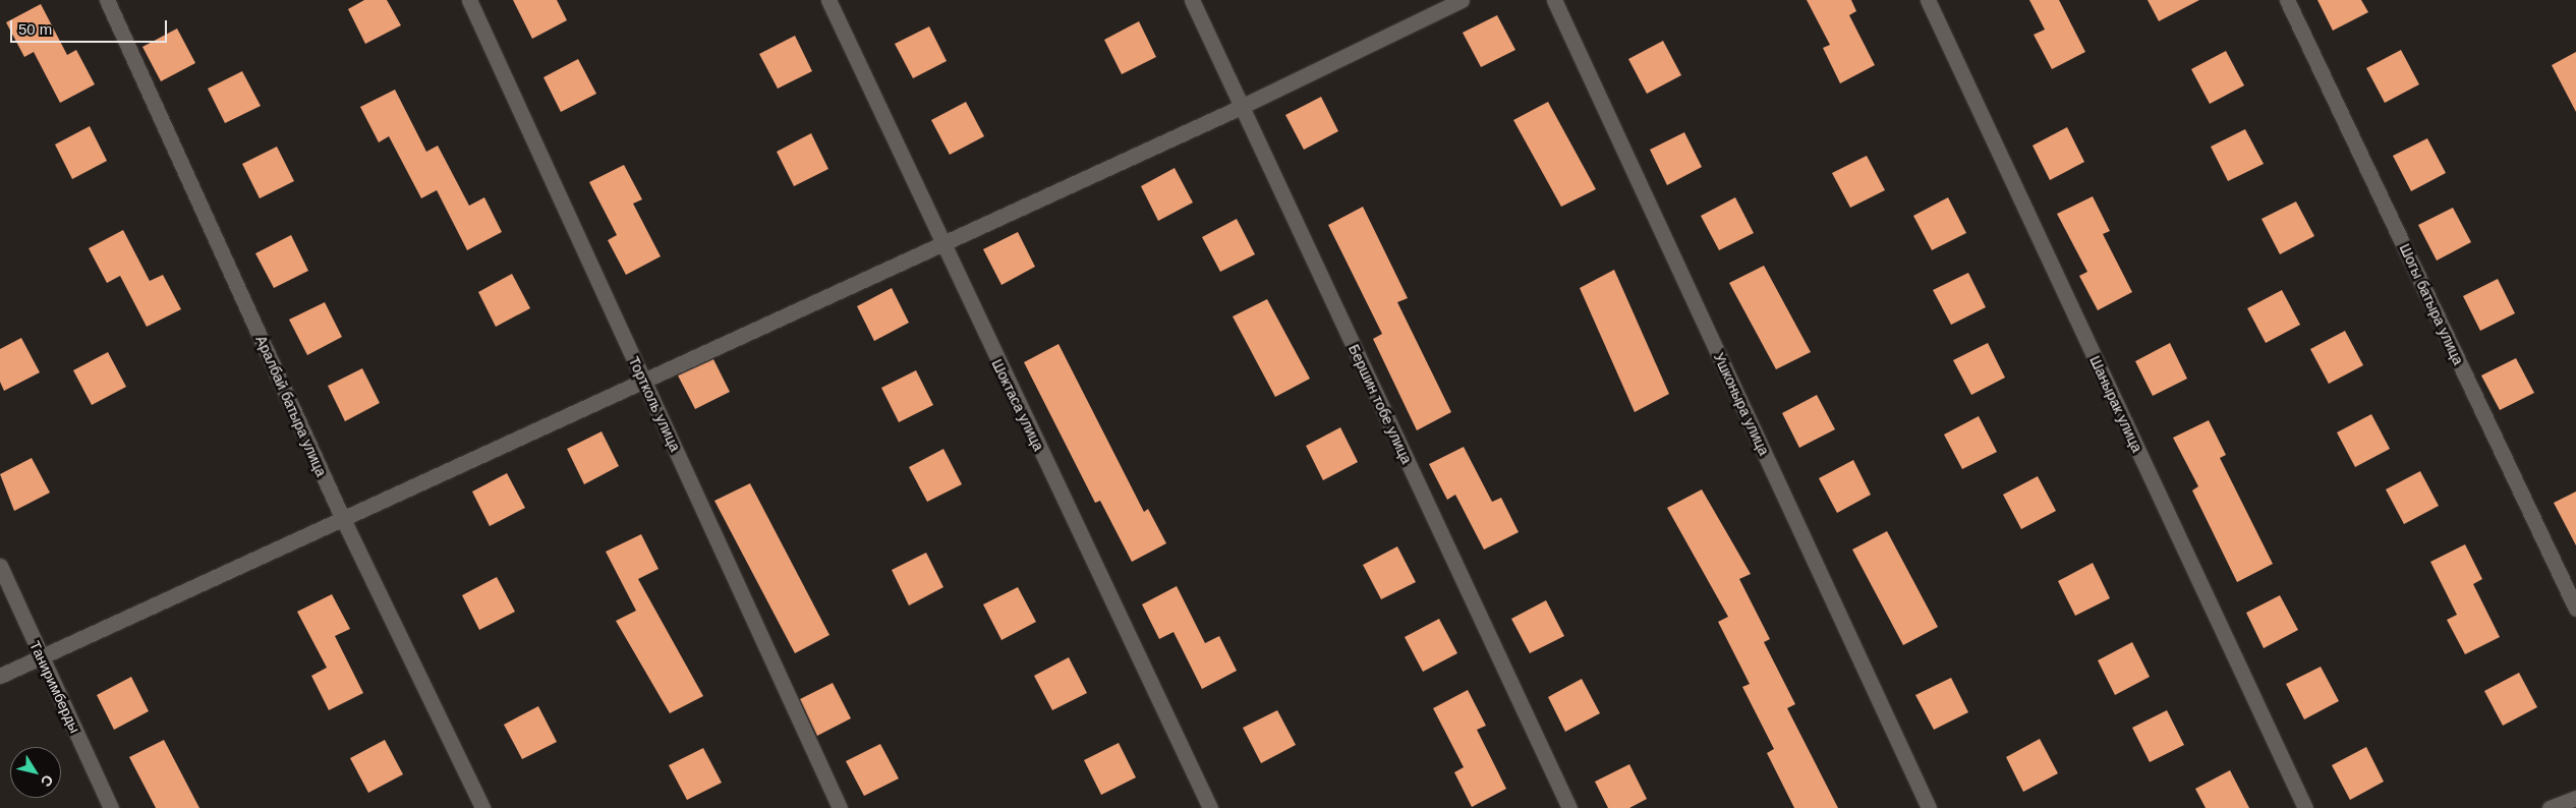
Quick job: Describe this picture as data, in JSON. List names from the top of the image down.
{
  "streets": {
    "street": [
      "Шогы батыра улица",
      "Тортколь улица",
      "Бершин тобе улица",
      "Ушконыра улица",
      "Шанырак улица",
      "Шоктаса улица",
      "Аралбай батыра улица",
      "Таниримберды"
    ]
  },
  "scale_bar": "50 m",
  "north": "bottom right"
}
